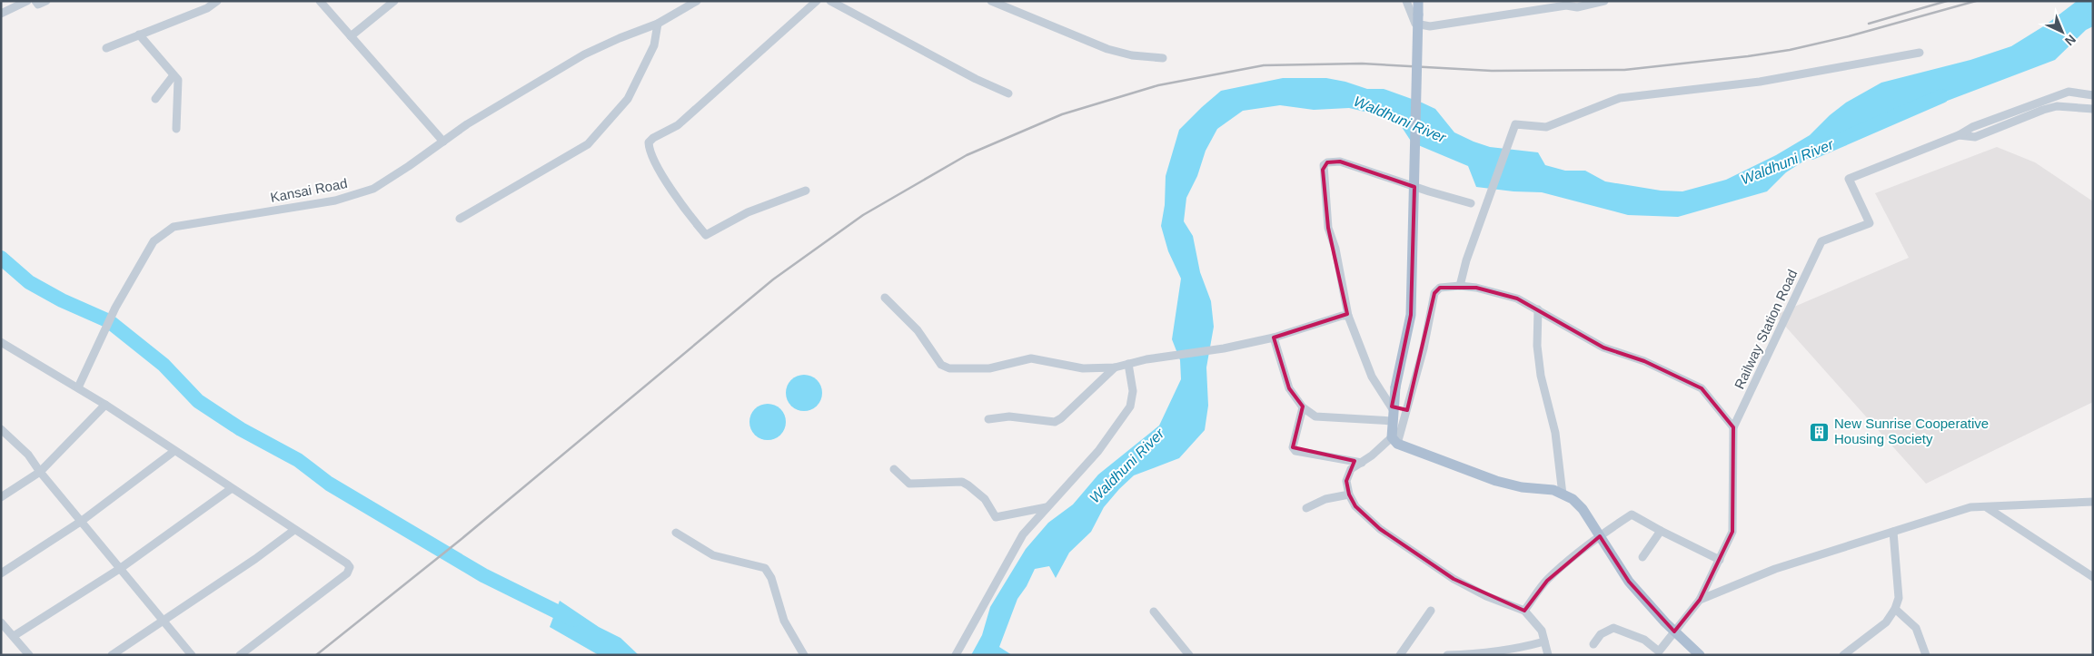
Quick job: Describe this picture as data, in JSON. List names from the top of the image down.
{
  "streets": {
    "street": ["Kansai Road", "Railway Station Road"]
  },
  "water": ["Waldhuni River"],
  "places": {
    "building": ["New Sunrise Cooperative Housing Society"]
  },
  "north": "bottom right"
}
